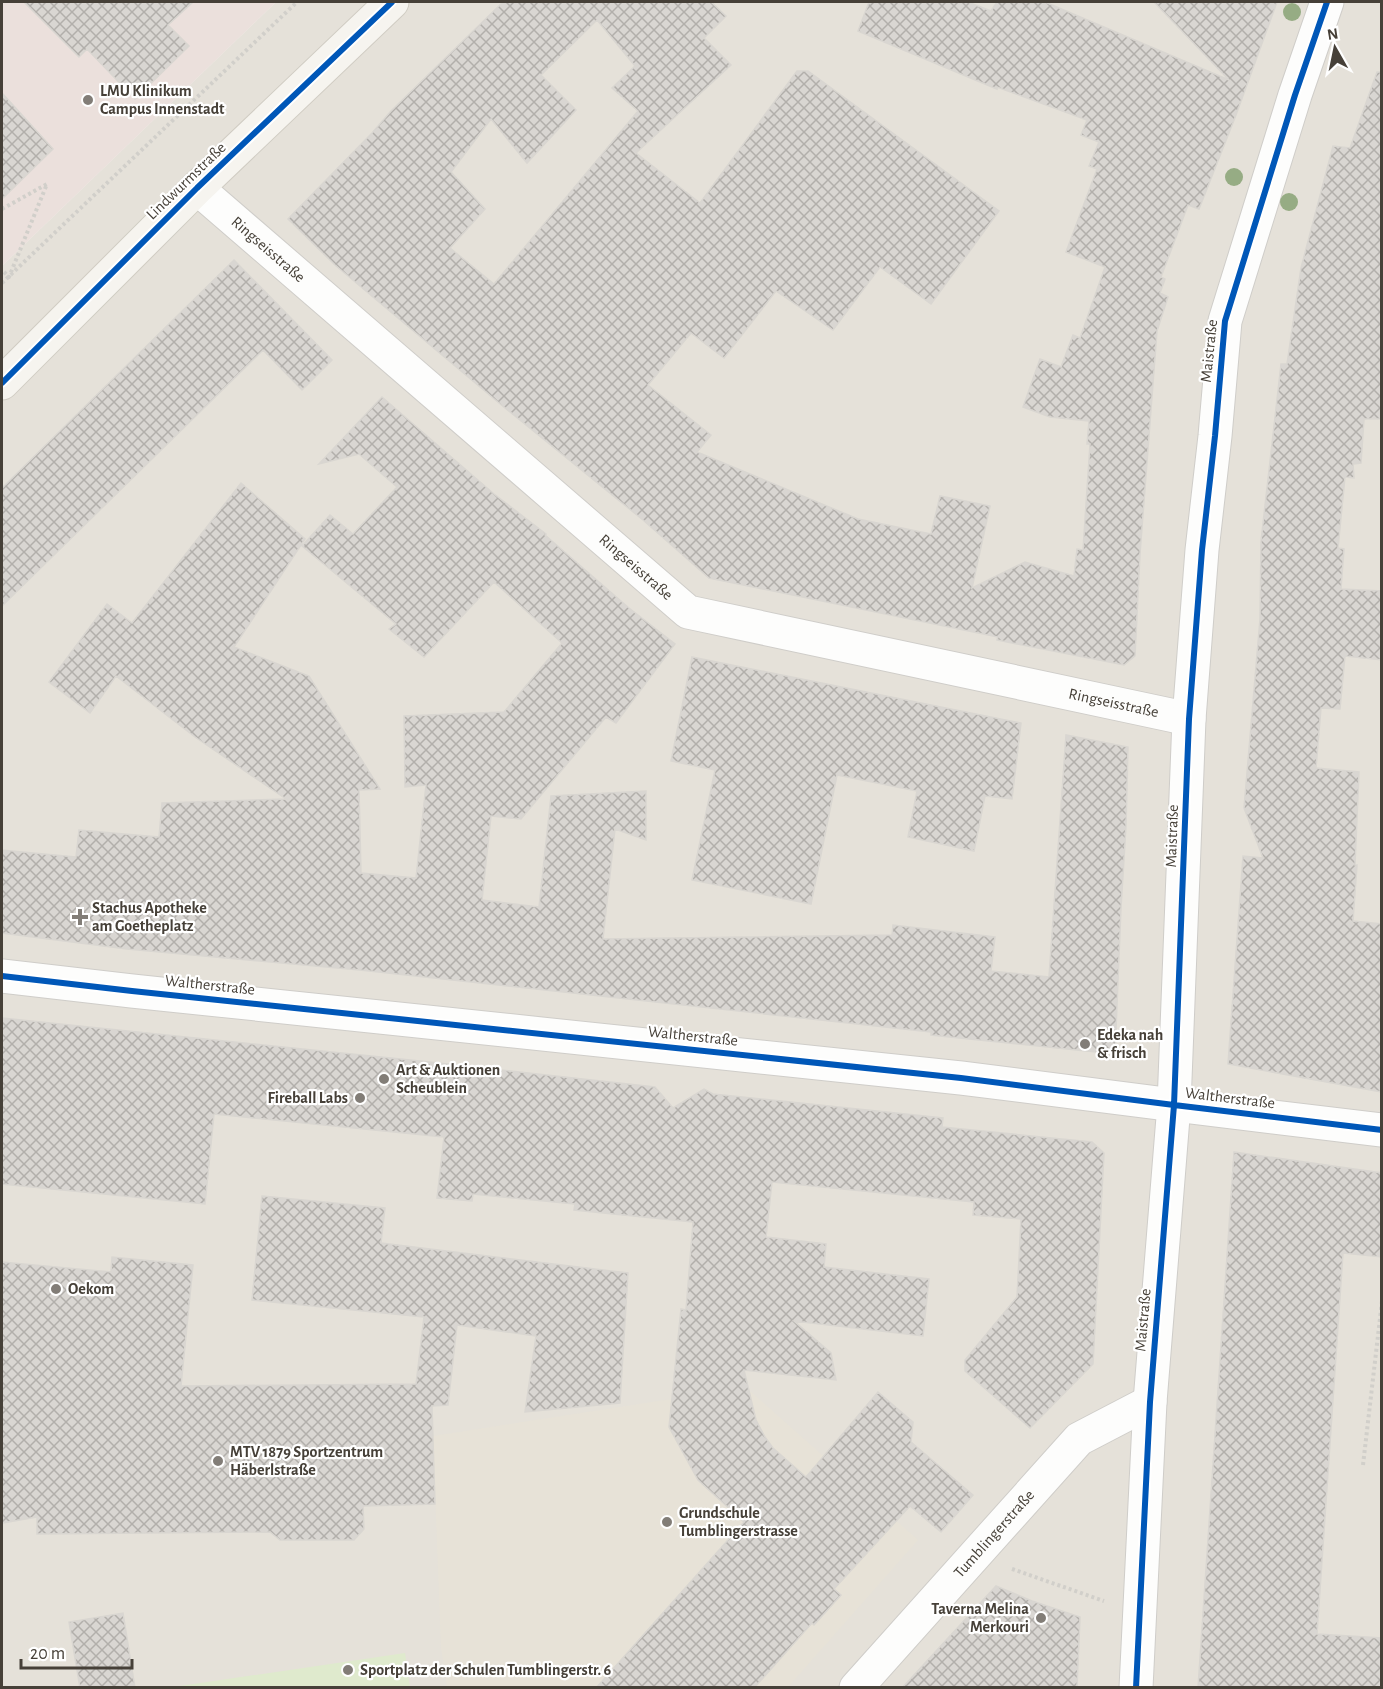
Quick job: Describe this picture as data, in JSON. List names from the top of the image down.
{
  "streets": {
    "main road": ["Lindwurmstraße"],
    "street": [
      "Ringseisstraße",
      "Maistraße",
      "Waltherstraße",
      "Tumblingerstraße"
    ]
  },
  "crossings": [
    ["Lindwurmstraße", "Ringseisstraße"],
    ["Ringseisstraße", "Maistraße"],
    ["Maistraße", "Waltherstraße"],
    ["Maistraße", "Tumblingerstraße"]
  ],
  "places": {
    "other": [
      "LMU Klinikum Campus Innenstadt",
      "Edeka nah & frisch",
      "Art & Auktionen Scheublein",
      "Fireball Labs",
      "Oekom",
      "MTV 1879 Sportzentrum Häberlstraße",
      "Grundschule Tumblingerstrasse",
      "Taverna Melina Merkouri",
      "Sportplatz der Schulen Tumblingerstr. 6"
    ],
    "health": ["Stachus Apotheke am Goetheplatz"]
  },
  "scale_bar": "20 m",
  "north": "top"
}
